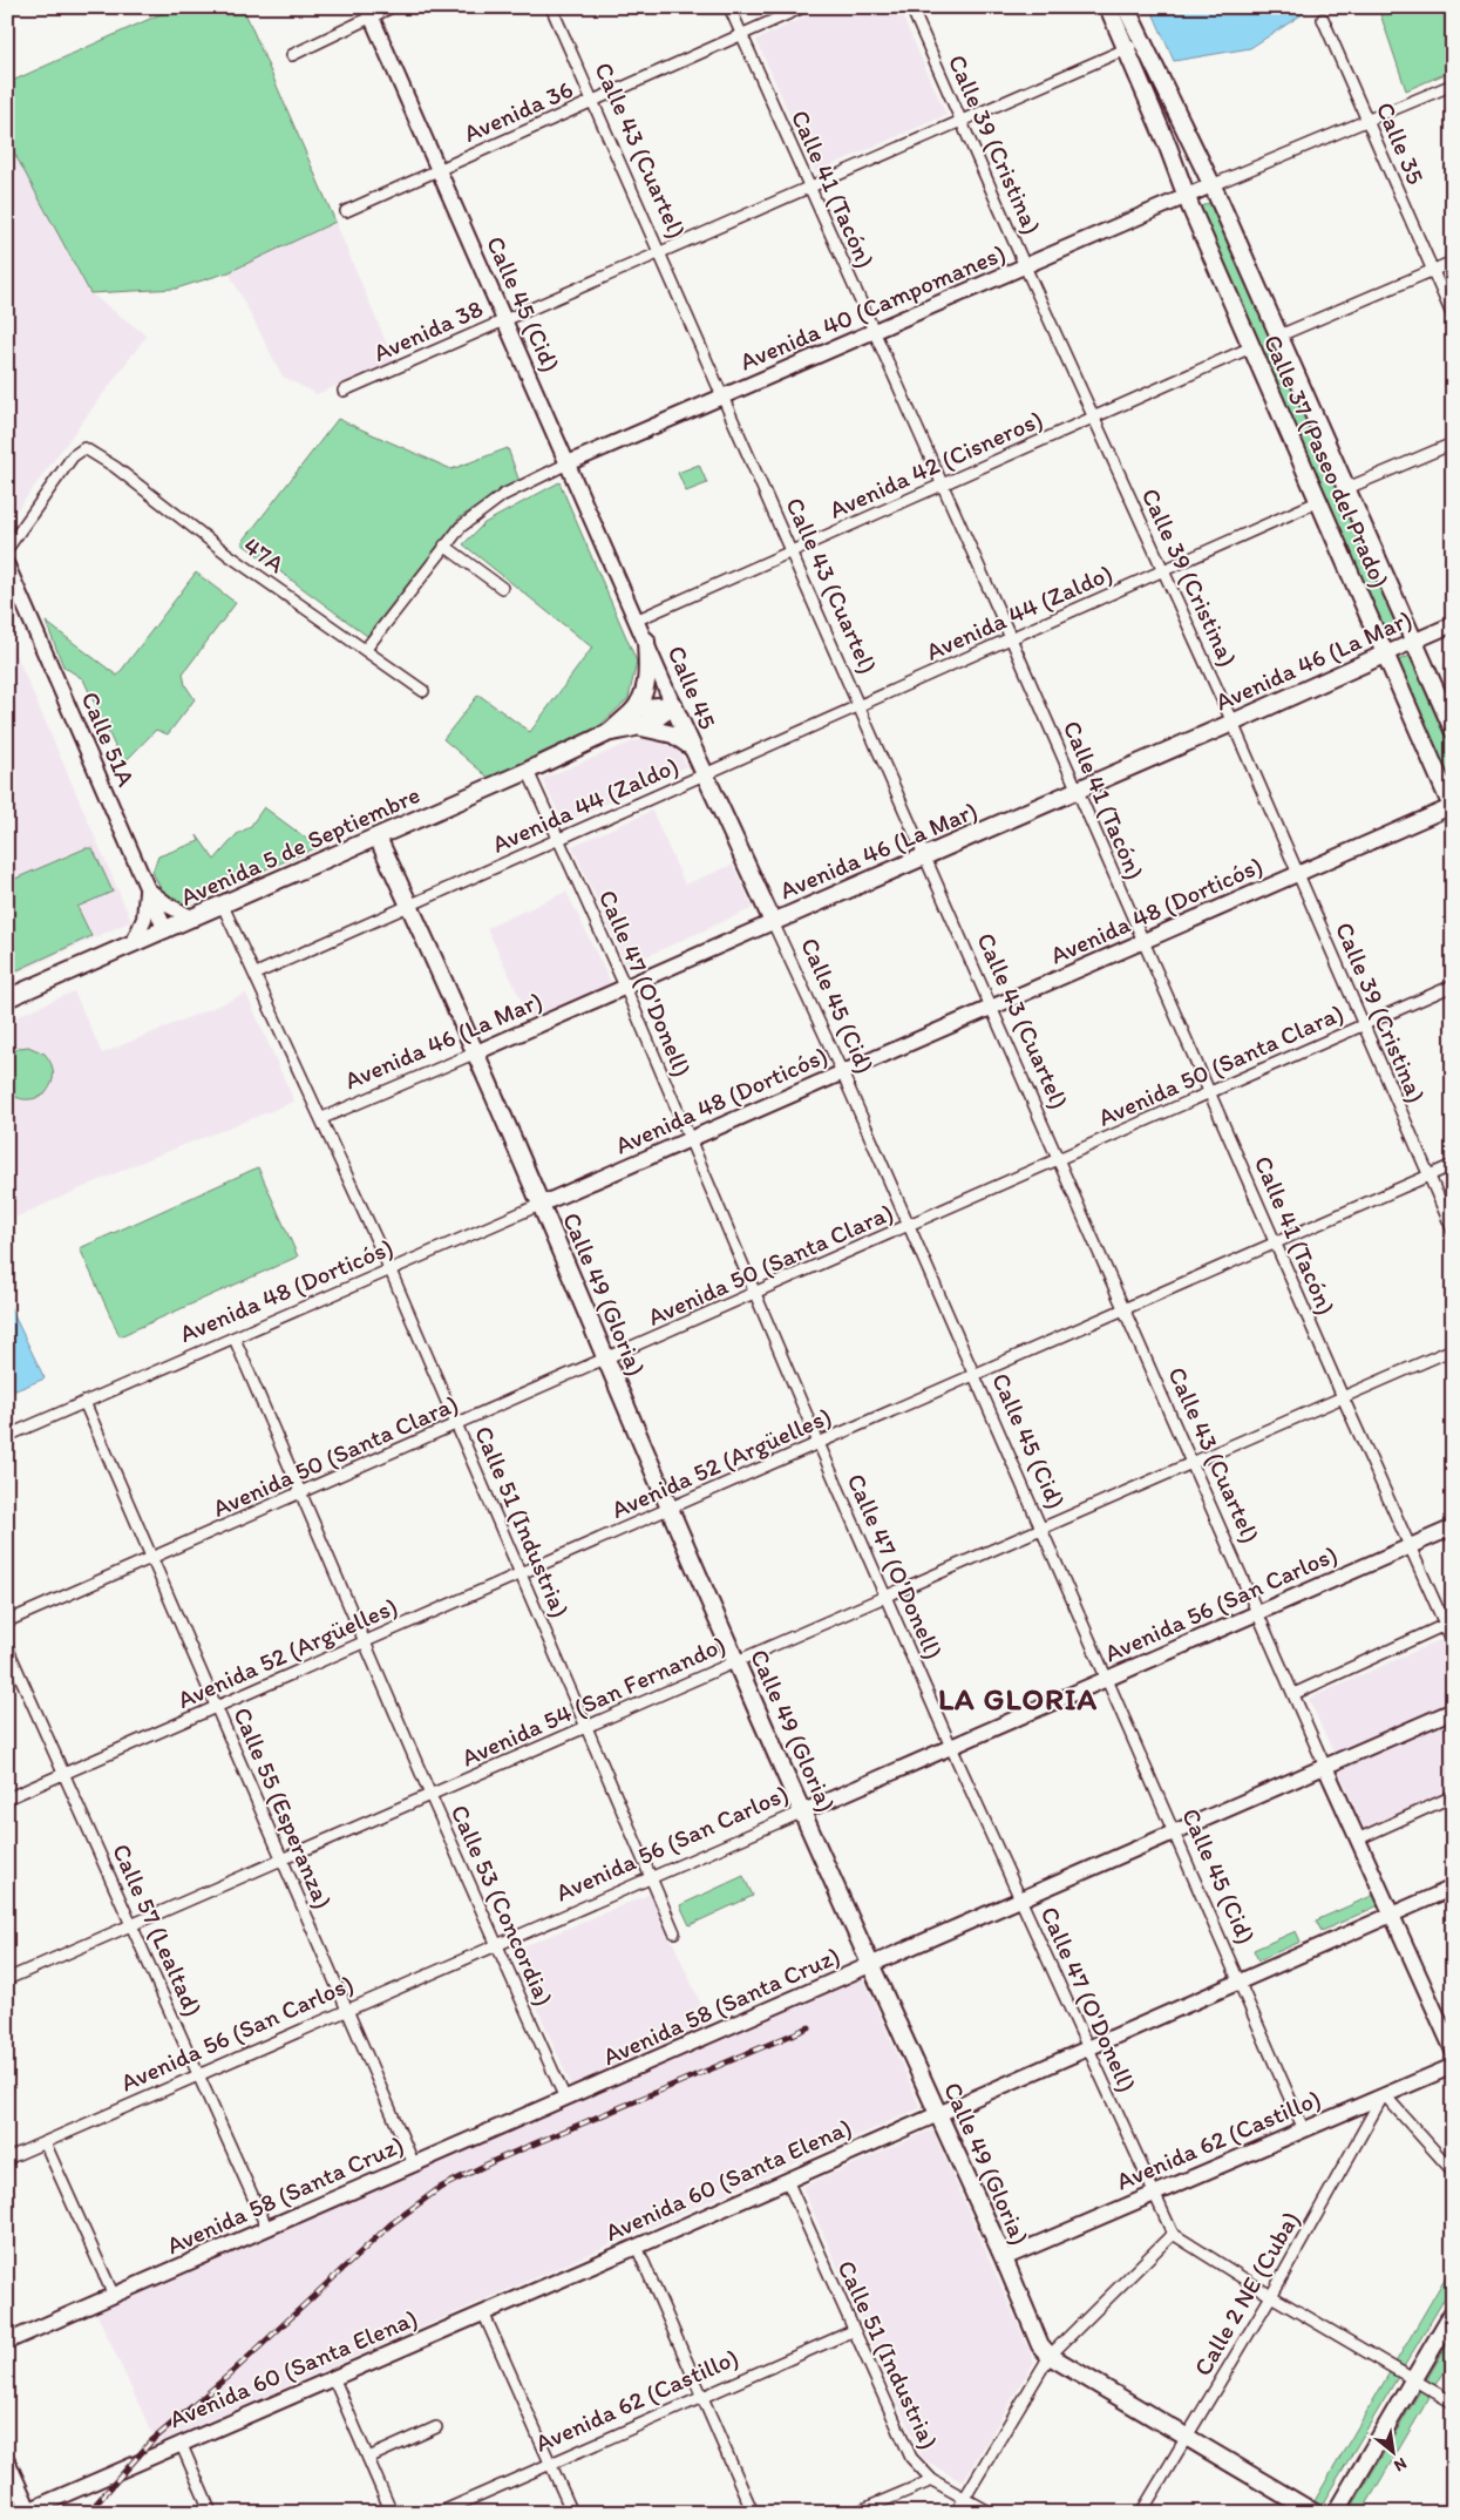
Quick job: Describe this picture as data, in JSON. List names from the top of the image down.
{
  "streets": {
    "main road": [
      "Calle 45 (Cid)",
      "Calle 37 (Paseo del Prado)",
      "Avenida 46 (La Mar)",
      "Calle 45",
      "Avenida 5 de Septiembre",
      "Calle 49 (Gloria)"
    ],
    "street": [
      "Avenida 36",
      "Calle 35",
      "Calle 39 (Cristina)",
      "Calle 43 (Cuartel)",
      "Calle 41 (Tacón)",
      "Avenida 40 (Campomanes)",
      "Avenida 38",
      "Avenida 42 (Cisneros)",
      "47A",
      "Avenida 44 (Zaldo)",
      "Calle 51A",
      "Avenida 48 (Dorticós)",
      "Calle 47 (O'Donell)",
      "Avenida 50 (Santa Clara)",
      "Avenida 52 (Argüelles)",
      "Calle 51 (Industria)",
      "Avenida 56 (San Carlos)",
      "Avenida 54 (San Fernando)",
      "Calle 55 (Esperanza)",
      "Calle 53 (Concordia)",
      "Calle 57 (Lealtad)",
      "Avenida 58 (Santa Cruz)",
      "Avenida 62 (Castillo)",
      "Avenida 60 (Santa Elena)",
      "Calle 2 NE (Cuba)"
    ]
  },
  "crossings": [
    ["Avenida 36", "Calle 43 (Cuartel)"],
    ["Avenida 36", "Calle 41 (Tacón)"],
    ["Avenida 36", "Calle 45 (Cid)"],
    ["Calle 35", "Avenida 40 (Campomanes)"],
    ["Calle 39 (Cristina)", "Avenida 40 (Campomanes)"],
    ["Calle 39 (Cristina)", "Avenida 38"],
    ["Calle 39 (Cristina)", "Avenida 42 (Cisneros)"],
    ["Calle 39 (Cristina)", "Avenida 44 (Zaldo)"],
    ["Calle 39 (Cristina)", "Avenida 46 (La Mar)"],
    ["Calle 39 (Cristina)", "Avenida 48 (Dorticós)"],
    ["Calle 39 (Cristina)", "Avenida 50 (Santa Clara)"],
    ["Calle 39 (Cristina)", "Avenida 52 (Argüelles)"],
    ["Calle 43 (Cuartel)", "Avenida 40 (Campomanes)"],
    ["Calle 43 (Cuartel)", "Avenida 38"],
    ["Calle 43 (Cuartel)", "Avenida 42 (Cisneros)"],
    ["Calle 43 (Cuartel)", "Avenida 44 (Zaldo)"],
    ["Calle 43 (Cuartel)", "Avenida 46 (La Mar)"],
    ["Calle 43 (Cuartel)", "Avenida 48 (Dorticós)"],
    ["Calle 43 (Cuartel)", "Avenida 50 (Santa Clara)"],
    ["Calle 43 (Cuartel)", "Avenida 52 (Argüelles)"],
    ["Calle 43 (Cuartel)", "Avenida 56 (San Carlos)"],
    ["Calle 43 (Cuartel)", "Avenida 54 (San Fernando)"],
    ["Calle 43 (Cuartel)", "Avenida 58 (Santa Cruz)"],
    ["Calle 43 (Cuartel)", "Avenida 60 (Santa Elena)"],
    ["Calle 41 (Tacón)", "Avenida 40 (Campomanes)"],
    ["Calle 41 (Tacón)", "Avenida 38"],
    ["Calle 41 (Tacón)", "Avenida 42 (Cisneros)"],
    ["Calle 41 (Tacón)", "Avenida 44 (Zaldo)"],
    ["Calle 41 (Tacón)", "Avenida 46 (La Mar)"],
    ["Calle 41 (Tacón)", "Avenida 48 (Dorticós)"],
    ["Calle 41 (Tacón)", "Avenida 50 (Santa Clara)"],
    ["Calle 41 (Tacón)", "Avenida 52 (Argüelles)"],
    ["Calle 41 (Tacón)", "Avenida 56 (San Carlos)"],
    ["Calle 41 (Tacón)", "Avenida 54 (San Fernando)"],
    ["Calle 45 (Cid)", "Avenida 40 (Campomanes)"],
    ["Calle 45 (Cid)", "Avenida 38"],
    ["Calle 45 (Cid)", "Avenida 42 (Cisneros)"],
    ["Calle 45 (Cid)", "Avenida 44 (Zaldo)"],
    ["Calle 45 (Cid)", "Avenida 46 (La Mar)"],
    ["Calle 45 (Cid)", "Calle 45"],
    ["Calle 45 (Cid)", "Avenida 48 (Dorticós)"],
    ["Calle 45 (Cid)", "Avenida 50 (Santa Clara)"],
    ["Calle 45 (Cid)", "Avenida 52 (Argüelles)"],
    ["Calle 45 (Cid)", "Avenida 56 (San Carlos)"],
    ["Calle 45 (Cid)", "Avenida 54 (San Fernando)"],
    ["Calle 45 (Cid)", "Avenida 58 (Santa Cruz)"],
    ["Calle 45 (Cid)", "Avenida 62 (Castillo)"],
    ["Calle 45 (Cid)", "Avenida 60 (Santa Elena)"],
    ["Avenida 40 (Campomanes)", "Calle 37 (Paseo del Prado)"],
    ["Avenida 40 (Campomanes)", "47A"],
    ["Avenida 38", "Calle 37 (Paseo del Prado)"],
    ["Calle 37 (Paseo del Prado)", "Avenida 42 (Cisneros)"],
    ["Calle 37 (Paseo del Prado)", "Avenida 44 (Zaldo)"],
    ["Calle 37 (Paseo del Prado)", "Avenida 46 (La Mar)"],
    ["Calle 37 (Paseo del Prado)", "Avenida 48 (Dorticós)"],
    ["Avenida 42 (Cisneros)", "Calle 45"],
    ["Avenida 44 (Zaldo)", "Calle 45"],
    ["Avenida 44 (Zaldo)", "Calle 47 (O'Donell)"],
    ["Avenida 44 (Zaldo)", "Calle 49 (Gloria)"],
    ["Avenida 44 (Zaldo)", "Calle 51 (Industria)"],
    ["Avenida 46 (La Mar)", "Calle 47 (O'Donell)"],
    ["Avenida 46 (La Mar)", "Calle 49 (Gloria)"],
    ["Avenida 46 (La Mar)", "Calle 51 (Industria)"],
    ["Calle 45", "Avenida 5 de Septiembre"],
    ["Calle 51A", "Avenida 5 de Septiembre"],
    ["Avenida 5 de Septiembre", "Calle 47 (O'Donell)"],
    ["Avenida 5 de Septiembre", "Calle 49 (Gloria)"],
    ["Avenida 5 de Septiembre", "Calle 51 (Industria)"],
    ["Avenida 48 (Dorticós)", "Calle 47 (O'Donell)"],
    ["Avenida 48 (Dorticós)", "Calle 49 (Gloria)"],
    ["Avenida 48 (Dorticós)", "Calle 51 (Industria)"],
    ["Avenida 48 (Dorticós)", "Calle 55 (Esperanza)"],
    ["Avenida 48 (Dorticós)", "Calle 53 (Concordia)"],
    ["Calle 47 (O'Donell)", "Avenida 50 (Santa Clara)"],
    ["Calle 47 (O'Donell)", "Avenida 52 (Argüelles)"],
    ["Calle 47 (O'Donell)", "Avenida 56 (San Carlos)"],
    ["Calle 47 (O'Donell)", "Avenida 54 (San Fernando)"],
    ["Calle 47 (O'Donell)", "Avenida 58 (Santa Cruz)"],
    ["Calle 47 (O'Donell)", "Avenida 62 (Castillo)"],
    ["Calle 47 (O'Donell)", "Avenida 60 (Santa Elena)"],
    ["Avenida 50 (Santa Clara)", "Calle 49 (Gloria)"],
    ["Avenida 50 (Santa Clara)", "Calle 51 (Industria)"],
    ["Avenida 50 (Santa Clara)", "Calle 55 (Esperanza)"],
    ["Avenida 50 (Santa Clara)", "Calle 53 (Concordia)"],
    ["Calle 49 (Gloria)", "Avenida 52 (Argüelles)"],
    ["Calle 49 (Gloria)", "Avenida 56 (San Carlos)"],
    ["Calle 49 (Gloria)", "Avenida 54 (San Fernando)"],
    ["Calle 49 (Gloria)", "Avenida 58 (Santa Cruz)"],
    ["Calle 49 (Gloria)", "Avenida 62 (Castillo)"],
    ["Calle 49 (Gloria)", "Avenida 60 (Santa Elena)"],
    ["Calle 49 (Gloria)", "Calle 2 NE (Cuba)"],
    ["Avenida 52 (Argüelles)", "Calle 51 (Industria)"],
    ["Avenida 52 (Argüelles)", "Calle 55 (Esperanza)"],
    ["Avenida 52 (Argüelles)", "Calle 53 (Concordia)"],
    ["Avenida 52 (Argüelles)", "Calle 57 (Lealtad)"],
    ["Calle 51 (Industria)", "Avenida 56 (San Carlos)"],
    ["Calle 51 (Industria)", "Avenida 54 (San Fernando)"],
    ["Calle 51 (Industria)", "Avenida 62 (Castillo)"],
    ["Calle 51 (Industria)", "Avenida 60 (Santa Elena)"],
    ["Avenida 56 (San Carlos)", "Calle 55 (Esperanza)"],
    ["Avenida 56 (San Carlos)", "Calle 53 (Concordia)"],
    ["Avenida 56 (San Carlos)", "Calle 57 (Lealtad)"],
    ["Avenida 54 (San Fernando)", "Calle 55 (Esperanza)"],
    ["Avenida 54 (San Fernando)", "Calle 53 (Concordia)"],
    ["Avenida 54 (San Fernando)", "Calle 57 (Lealtad)"],
    ["Calle 55 (Esperanza)", "Avenida 58 (Santa Cruz)"],
    ["Calle 53 (Concordia)", "Avenida 58 (Santa Cruz)"],
    ["Calle 57 (Lealtad)", "Avenida 58 (Santa Cruz)"],
    ["Avenida 62 (Castillo)", "Calle 2 NE (Cuba)"]
  ],
  "districts": ["LA GLORIA"],
  "north": "bottom right"
}
